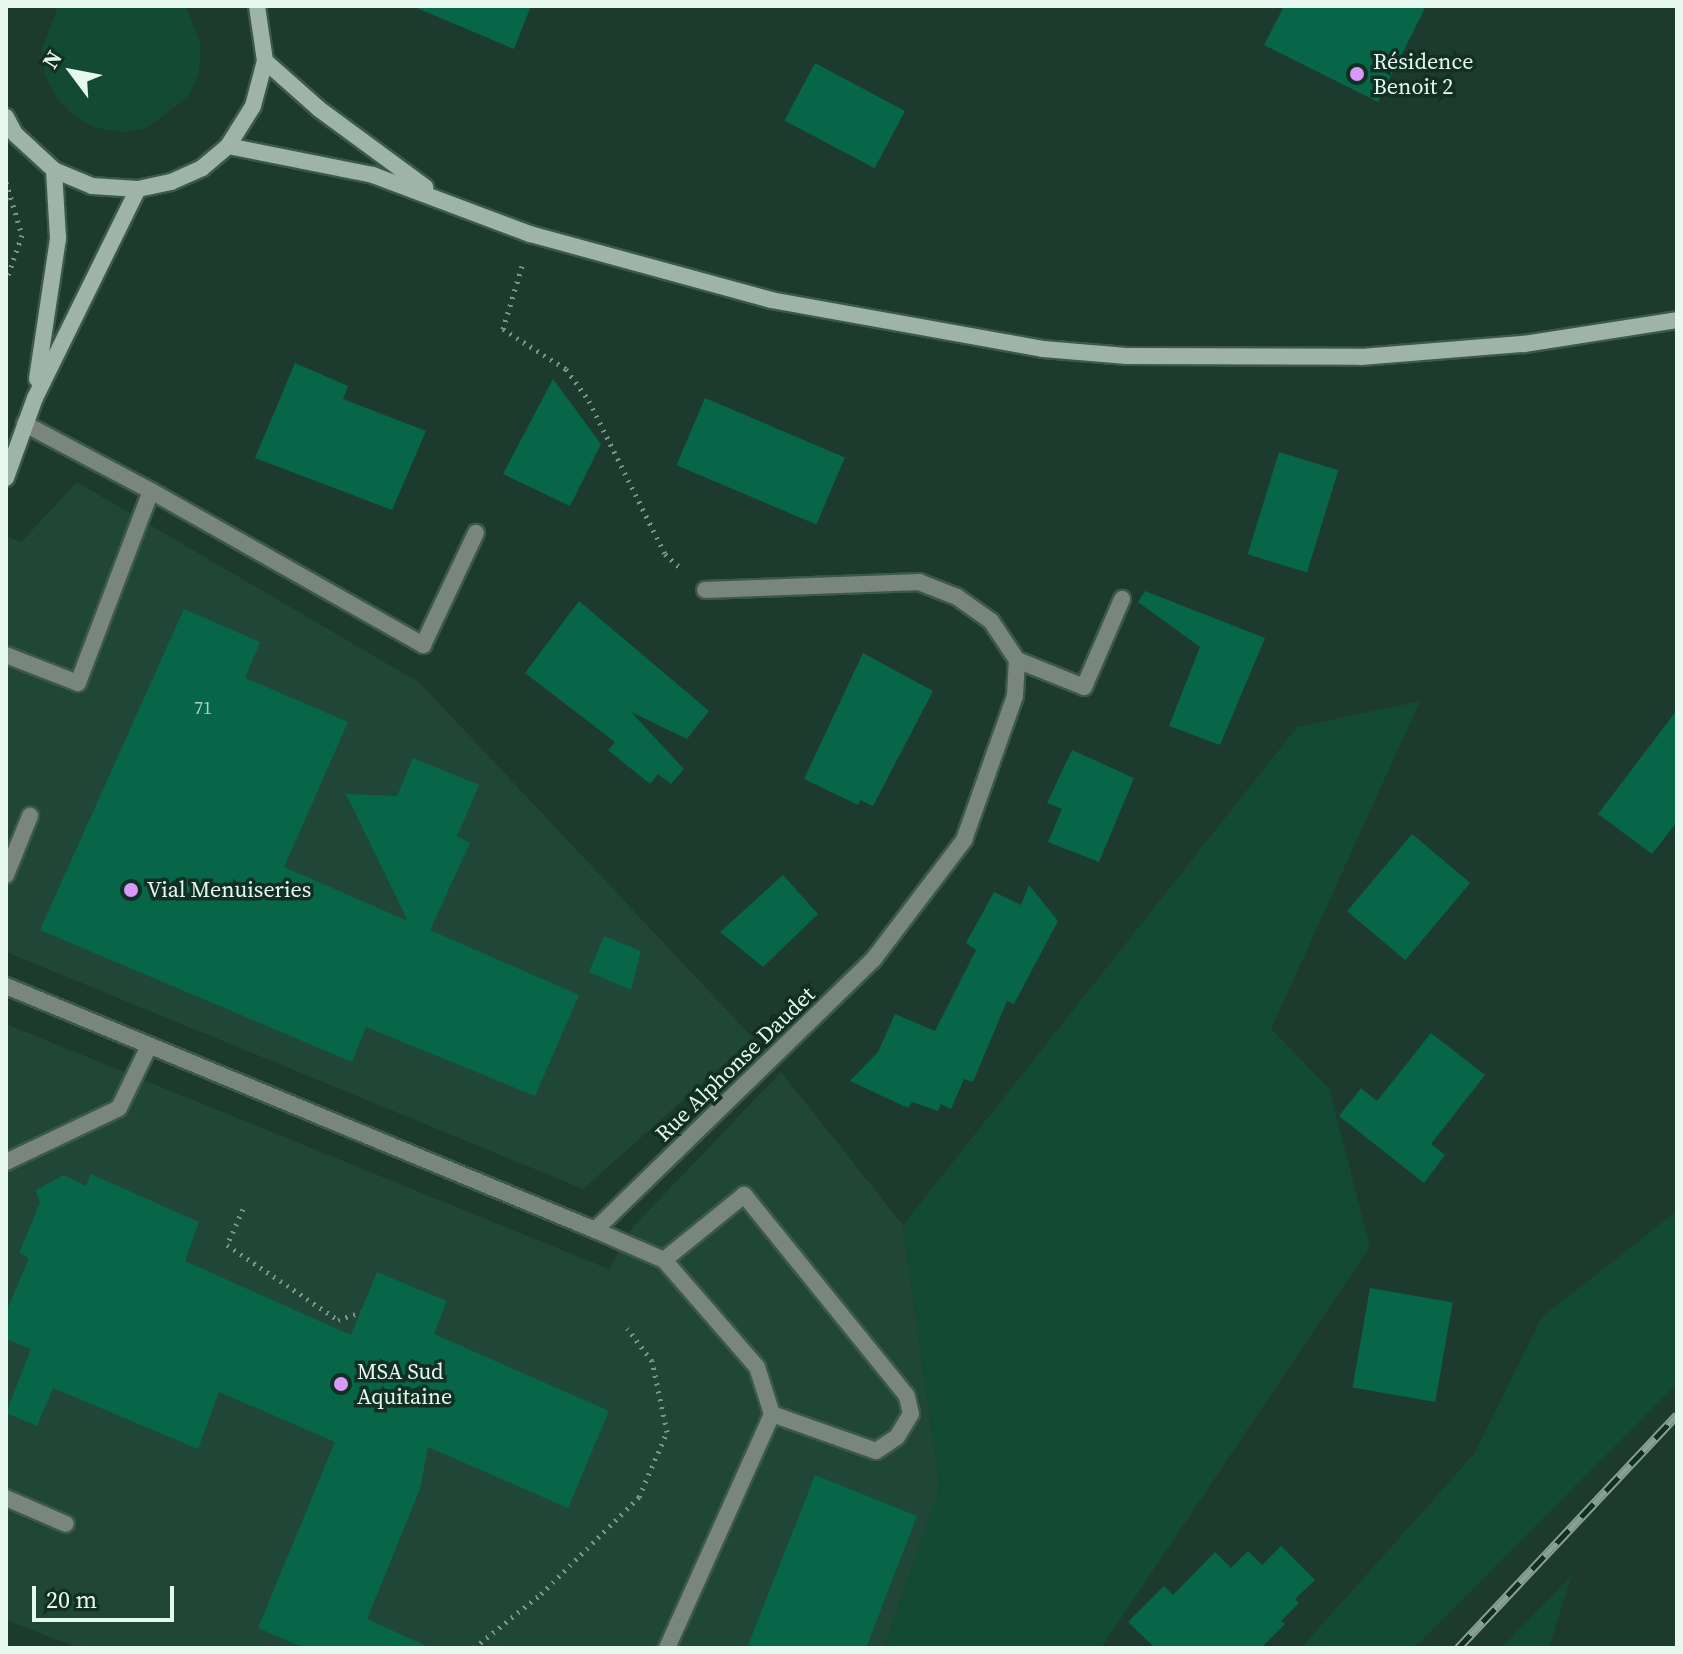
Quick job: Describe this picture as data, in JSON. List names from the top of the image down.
{
  "streets": {
    "street": ["Rue Alphonse Daudet"]
  },
  "places": ["Résidence Benoit 2", "Vial Menuiseries", "MSA Sud Aquitaine"],
  "house_numbers": ["71"],
  "scale_bar": "20 m",
  "north": "top left"
}
